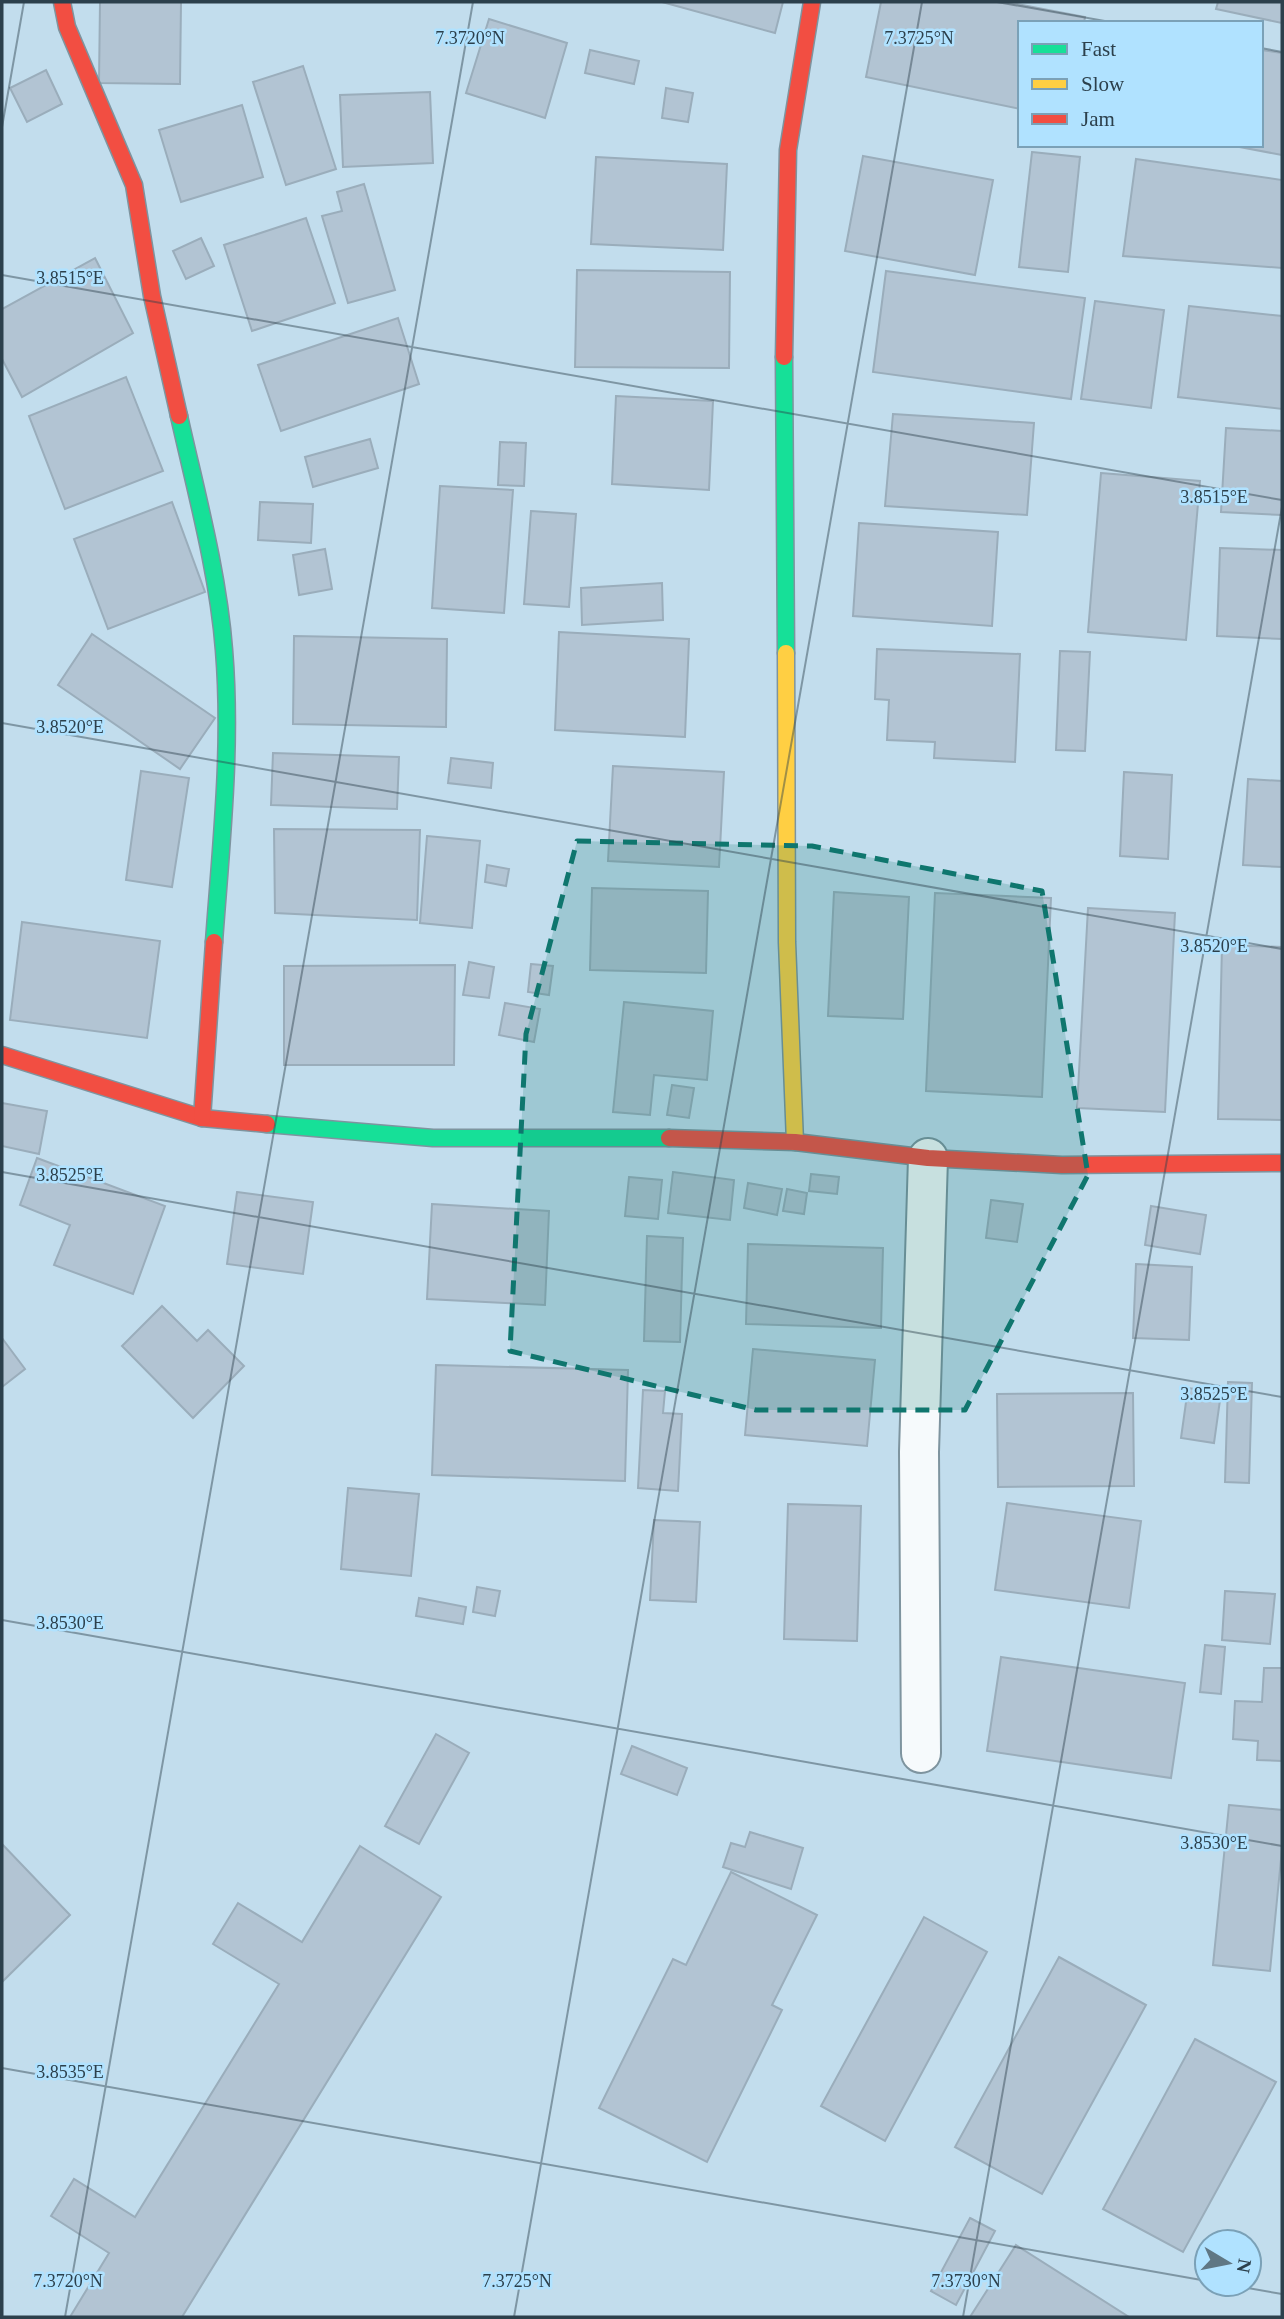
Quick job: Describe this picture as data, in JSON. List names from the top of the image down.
{
  "legend": ["Fast", "Slow", "Jam"],
  "north": "right",
  "coordinates": [
    "7.3720°N",
    "7.3725°N",
    "3.8515°E",
    "3.8520°E",
    "3.8525°E",
    "3.8530°E",
    "3.8535°E",
    "7.3730°N"
  ]
}
